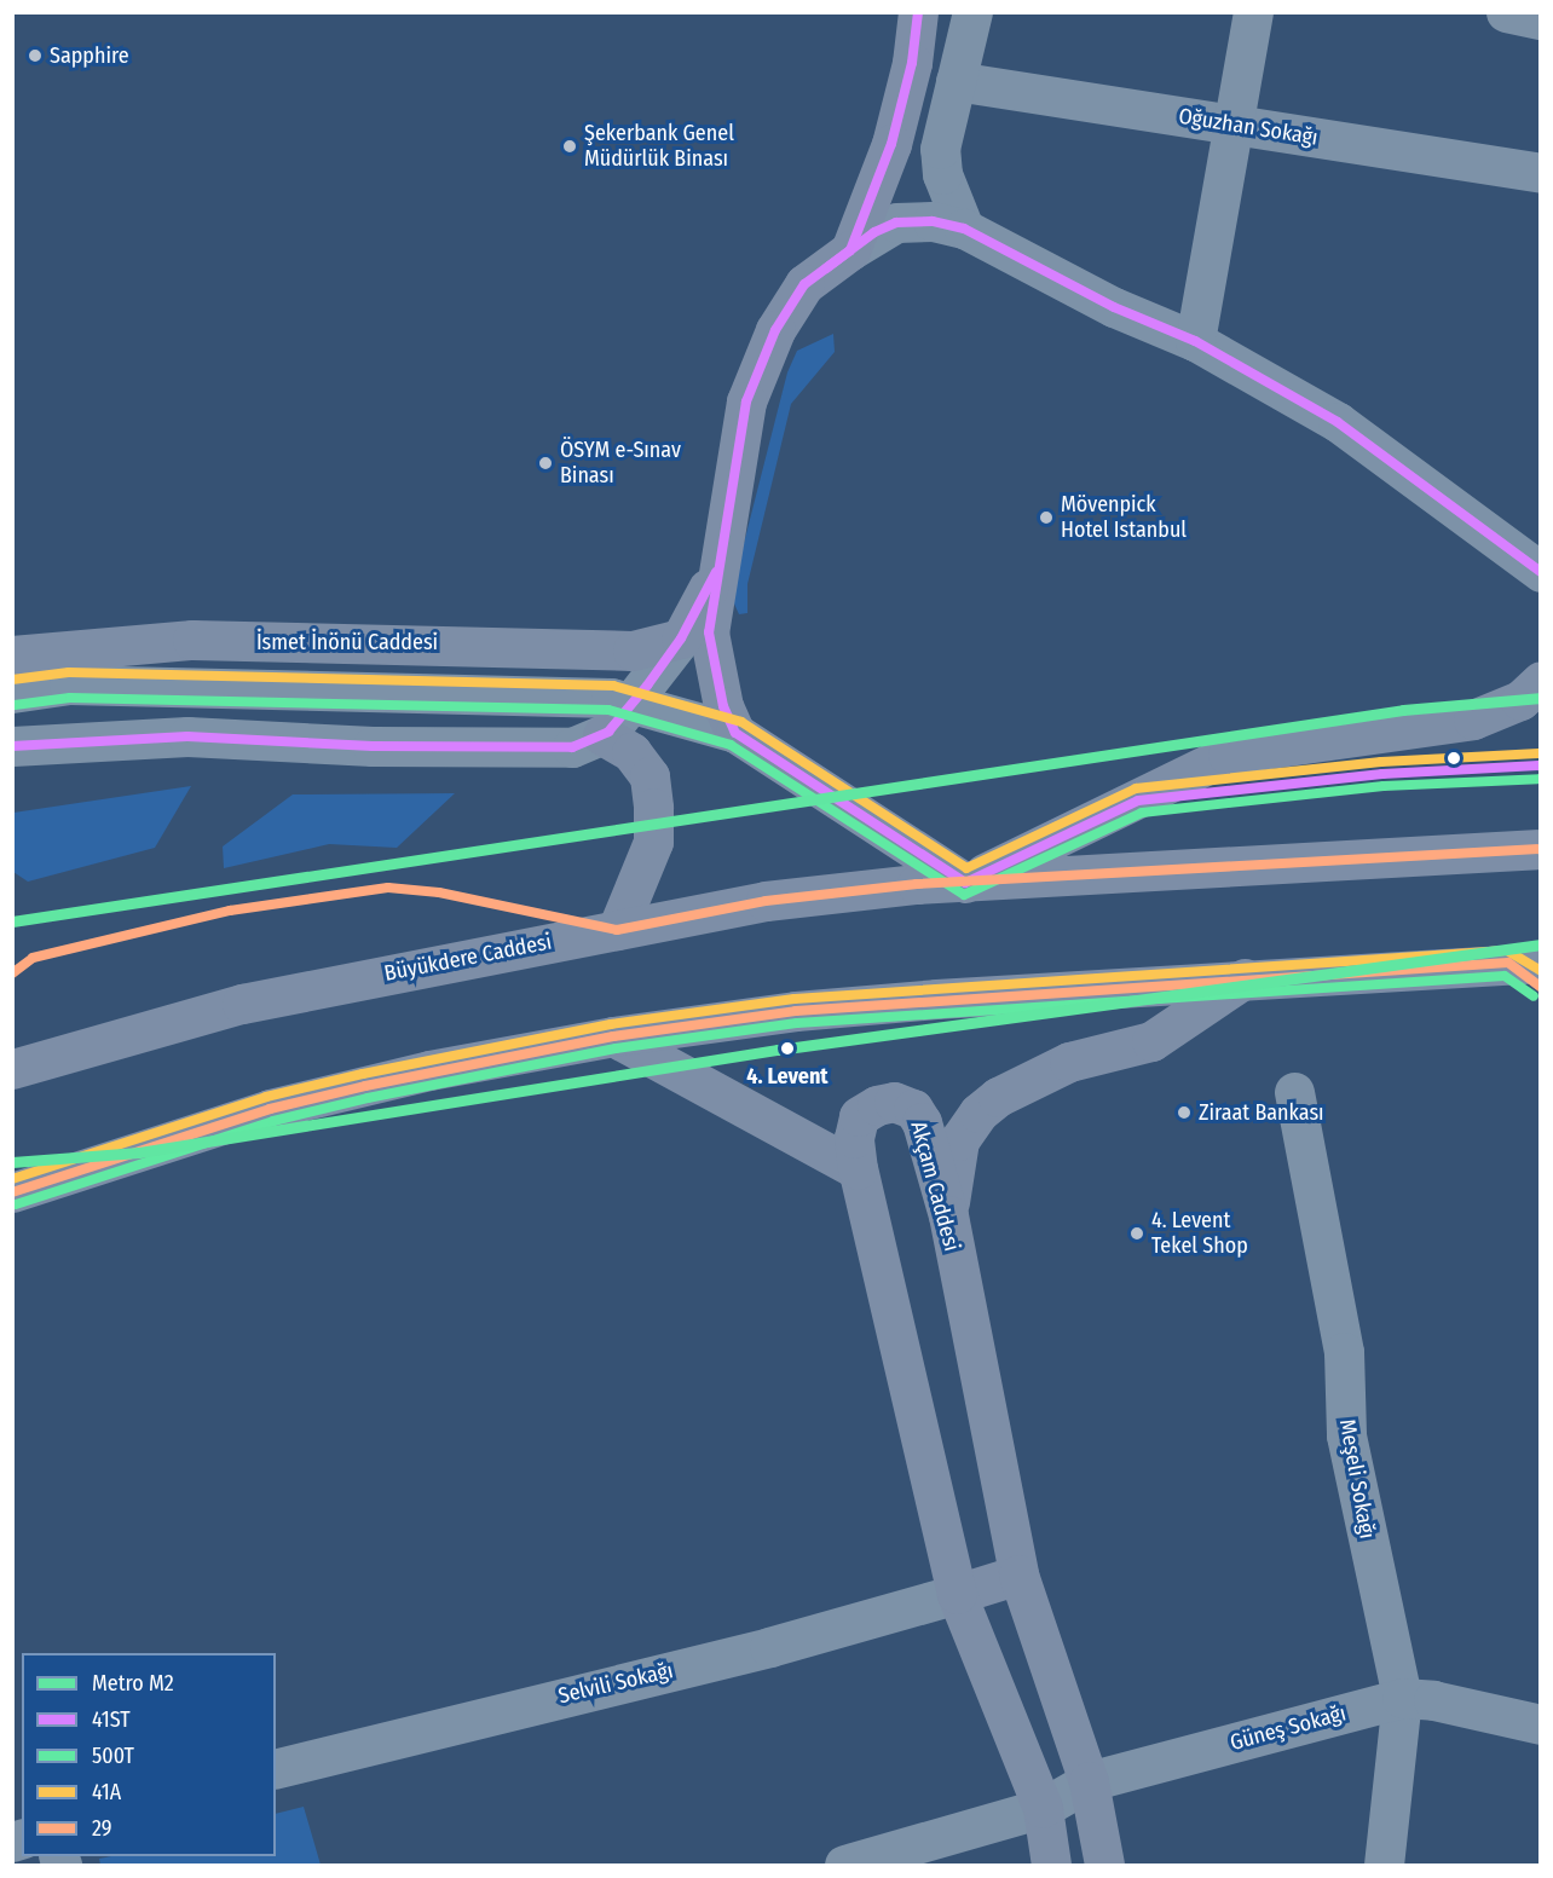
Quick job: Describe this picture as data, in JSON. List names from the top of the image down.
{
  "streets": {
    "main road": ["İsmet İnönü Caddesi", "Büyükdere Caddesi", "Akçam Caddesi"],
    "street": [
      "Oğuzhan Sokağı",
      "Meşeli Sokağı",
      "Selvili Sokağı",
      "Güneş Sokağı"
    ]
  },
  "crossings": [
    ["Akçam Caddesi", "Selvili Sokağı"],
    ["Akçam Caddesi", "Güneş Sokağı"],
    ["Meşeli Sokağı", "Güneş Sokağı"]
  ],
  "places": [
    "Sapphire",
    "Şekerbank Genel Müdürlük Binası",
    "ÖSYM e-Sınav Binası",
    "Mövenpick Hotel Istanbul",
    "4. Levent",
    "Ziraat Bankası",
    "4. Levent Tekel Shop"
  ],
  "lines": [
    "transit line 41ST",
    "transit line 41A",
    "metro line M2",
    "transit line 500T",
    "transit line 29"
  ],
  "legend": [
    "Metro M2",
    "41ST",
    "500T",
    "41A",
    "29"
  ]
}
